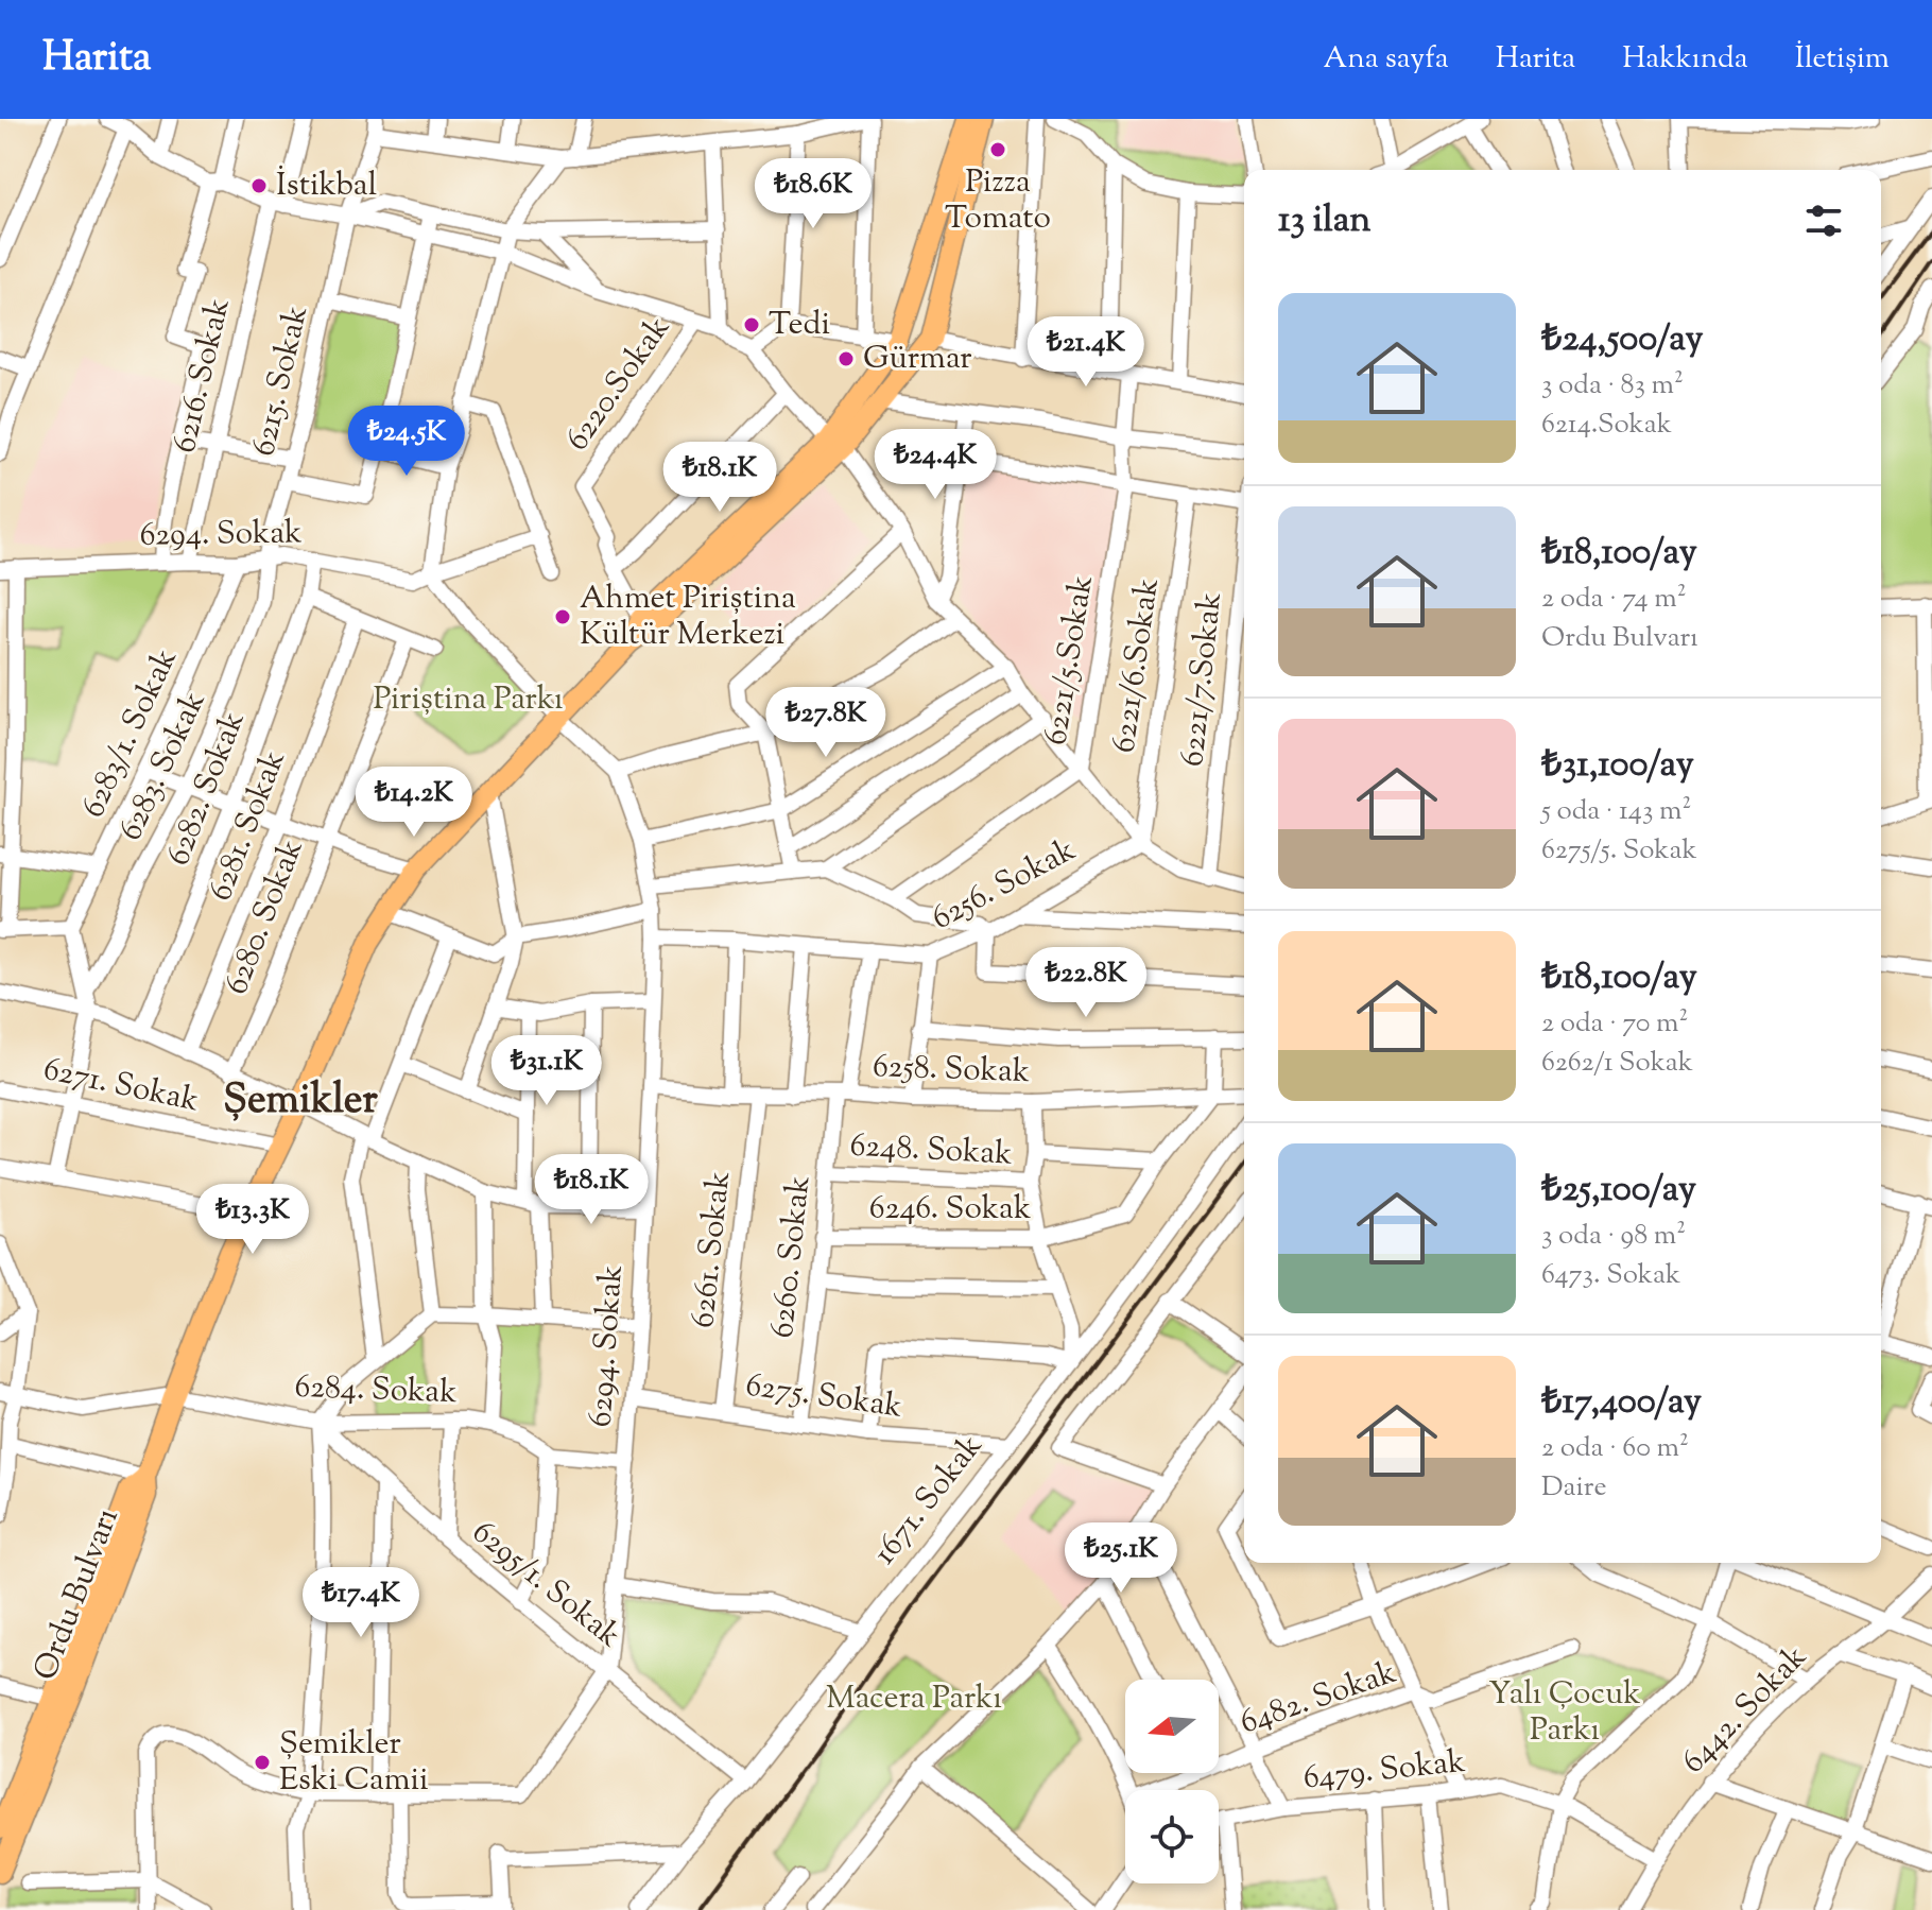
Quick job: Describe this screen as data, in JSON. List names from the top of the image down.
{
  "streets": {
    "main road": ["Ordu Bulvarı"],
    "street": [
      "6216. Sokak",
      "6215. Sokak",
      "6220.Sokak",
      "6294. Sokak",
      "6221/5.Sokak",
      "6221/6.Sokak",
      "6221/7.Sokak",
      "6283/1. Sokak",
      "6283. Sokak",
      "6282. Sokak",
      "6281. Sokak",
      "6256. Sokak",
      "6280. Sokak",
      "6258. Sokak",
      "6271. Sokak",
      "6248. Sokak",
      "6246. Sokak",
      "6261. Sokak",
      "6260. Sokak",
      "6284. Sokak",
      "6275. Sokak",
      "1671. Sokak",
      "6295/1. Sokak",
      "6482. Sokak",
      "6442. Sokak",
      "6479. Sokak"
    ]
  },
  "crossings": [
    ["6216. Sokak", "6294. Sokak"],
    ["6215. Sokak", "6294. Sokak"],
    ["6215. Sokak", "6283. Sokak"],
    ["6294. Sokak", "6283/1. Sokak"],
    ["6294. Sokak", "6283. Sokak"],
    ["6294. Sokak", "6282. Sokak"],
    ["6294. Sokak", "6256. Sokak"],
    ["6294. Sokak", "6258. Sokak"],
    ["6294. Sokak", "6284. Sokak"],
    ["6294. Sokak", "6275. Sokak"],
    ["6294. Sokak", "6295/1. Sokak"],
    ["6294. Sokak", "Ordu Bulvarı"],
    ["6221/6.Sokak", "6256. Sokak"],
    ["6256. Sokak", "6260. Sokak"],
    ["6258. Sokak", "6246. Sokak"],
    ["6258. Sokak", "6261. Sokak"],
    ["6258. Sokak", "6260. Sokak"],
    ["6271. Sokak", "Ordu Bulvarı"],
    ["6248. Sokak", "6260. Sokak"],
    ["6246. Sokak", "6260. Sokak"],
    ["6261. Sokak", "6275. Sokak"],
    ["6260. Sokak", "6275. Sokak"],
    ["6284. Sokak", "6295/1. Sokak"],
    ["6284. Sokak", "Ordu Bulvarı"],
    ["6275. Sokak", "1671. Sokak"],
    ["1671. Sokak", "6295/1. Sokak"],
    ["6442. Sokak", "6479. Sokak"]
  ],
  "districts": ["Şemikler"],
  "parks": ["Piriştina Parkı", "Yalı Çocuk Parkı", "Macera Parkı"],
  "places": [
    "Pizza Tomato",
    "İstikbal",
    "Tedi",
    "Gürmar",
    "Ahmet Piriştina Kültür Merkezi",
    "Şemikler Eski Camii"
  ],
  "north": "left",
  "page": {
    "header": "Harita",
    "nav": [
      "Ana sayfa",
      "Harita",
      "Hakkında",
      "İletişim"
    ],
    "price": [
      "₺18.6K",
      "₺21.4K",
      "₺24.5K",
      "₺24.4K",
      "₺18.1K",
      "₺27.8K",
      "₺14.2K",
      "₺22.8K",
      "₺31.1K",
      "₺18.1K",
      "₺13.3K",
      "₺25.1K",
      "₺17.4K"
    ],
    "heading": "13 ilan",
    "list": [
      {
        "name": "₺24,500/ay",
        "note": "3 oda · 83 m² · 6214.Sokak"
      },
      {
        "name": "₺18,100/ay",
        "note": "2 oda · 74 m² · Ordu Bulvarı"
      },
      {
        "name": "₺31,100/ay",
        "note": "5 oda · 143 m² · 6275/5. Sokak"
      },
      {
        "name": "₺18,100/ay",
        "note": "2 oda · 70 m² · 6262/1 Sokak"
      },
      {
        "name": "₺25,100/ay",
        "note": "3 oda · 98 m² · 6473. Sokak"
      },
      {
        "name": "₺17,400/ay",
        "note": "2 oda · 60 m² · Daire"
      }
    ]
  }
}
